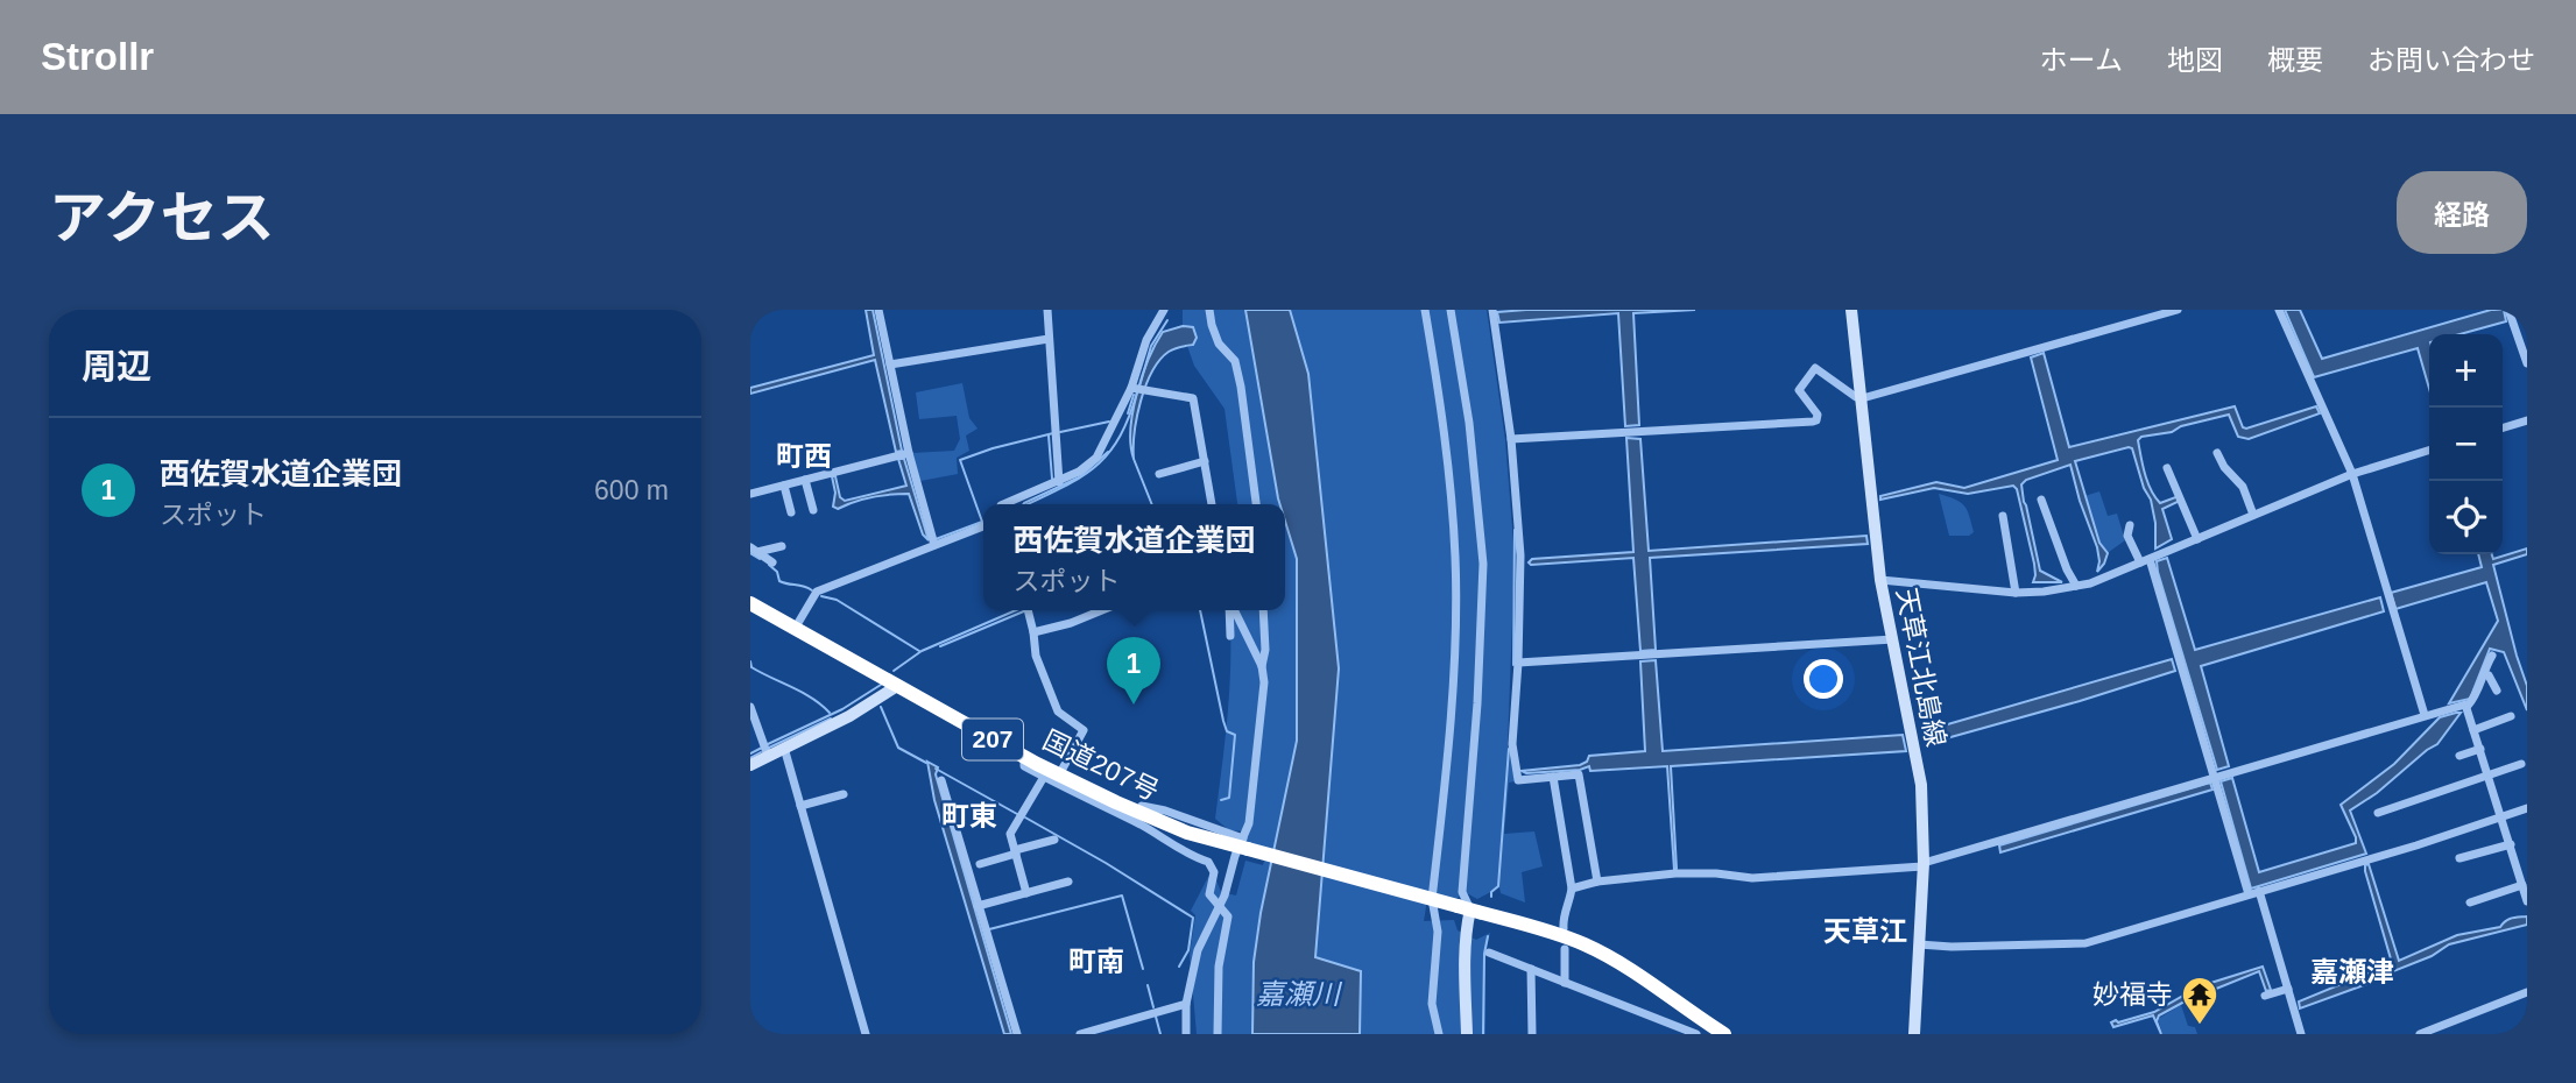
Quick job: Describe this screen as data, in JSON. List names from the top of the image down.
{
  "streets": {
    "highway": ["207", "国道207号"],
    "street": ["天草江北島線"]
  },
  "crossings": [
    ["207", "国道207号"]
  ],
  "districts": [
    "町西",
    "町東",
    "天草江",
    "町南",
    "嘉瀬津"
  ],
  "water": ["嘉瀬川"],
  "places": {
    "temple": ["妙福寺"]
  },
  "page": {
    "header": "Strollr",
    "nav": [
      "ホーム",
      "地図",
      "概要",
      "お問い合わせ"
    ],
    "title": "アクセス",
    "buttons": "経路",
    "heading": "周辺",
    "map_buttons": ["+", "−"],
    "list": [
      {
        "mark": "1",
        "name": "西佐賀水道企業団",
        "note": "スポット",
        "value": "600 m"
      }
    ],
    "popup": ["西佐賀水道企業団", "スポット"],
    "pins": "1"
  }
}
